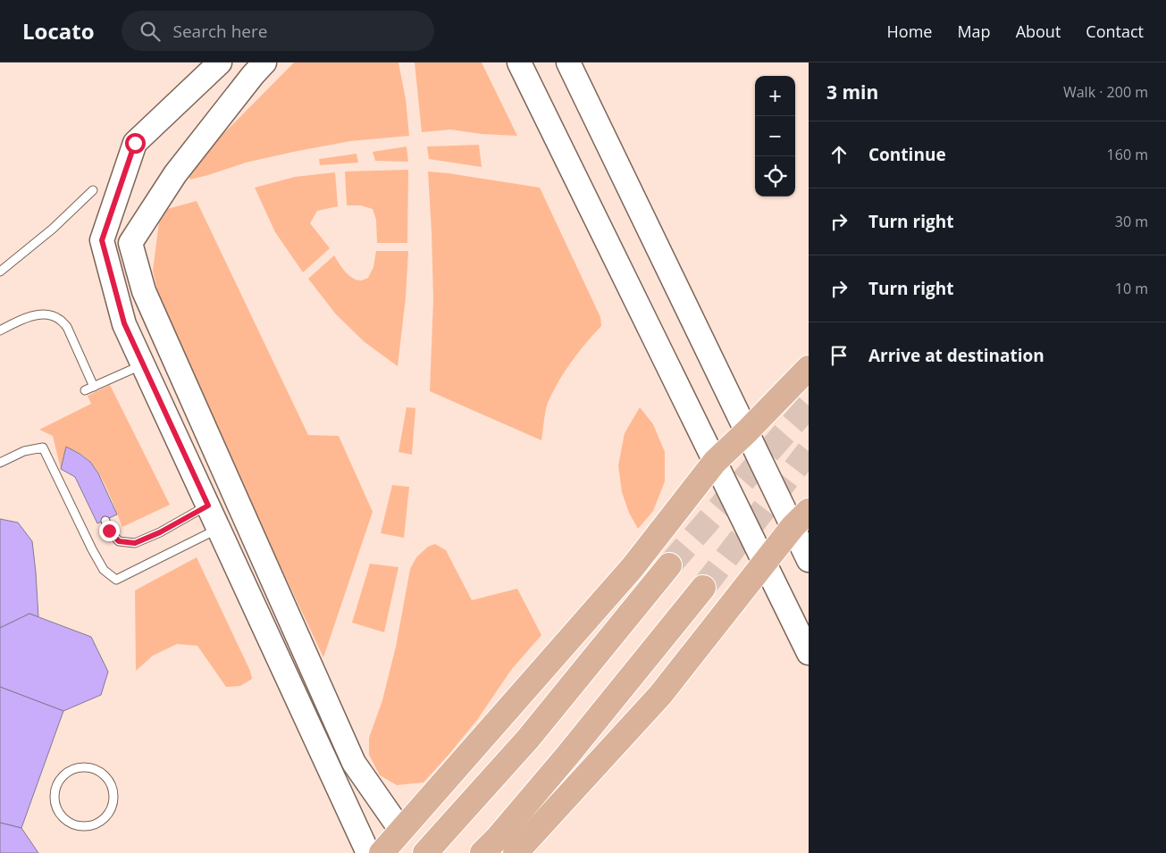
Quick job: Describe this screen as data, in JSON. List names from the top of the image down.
{
  "page": {
    "header": "Locato",
    "search": "Search here",
    "nav": [
      "Home",
      "Map",
      "About",
      "Contact"
    ],
    "heading": ["3 min", "Walk · 200 m"],
    "map_buttons": ["+", "−"],
    "list": [
      ["Continue", "160 m"],
      ["Turn right", "30 m"],
      ["Turn right", "10 m"],
      "Arrive at destination"
    ]
  }
}
